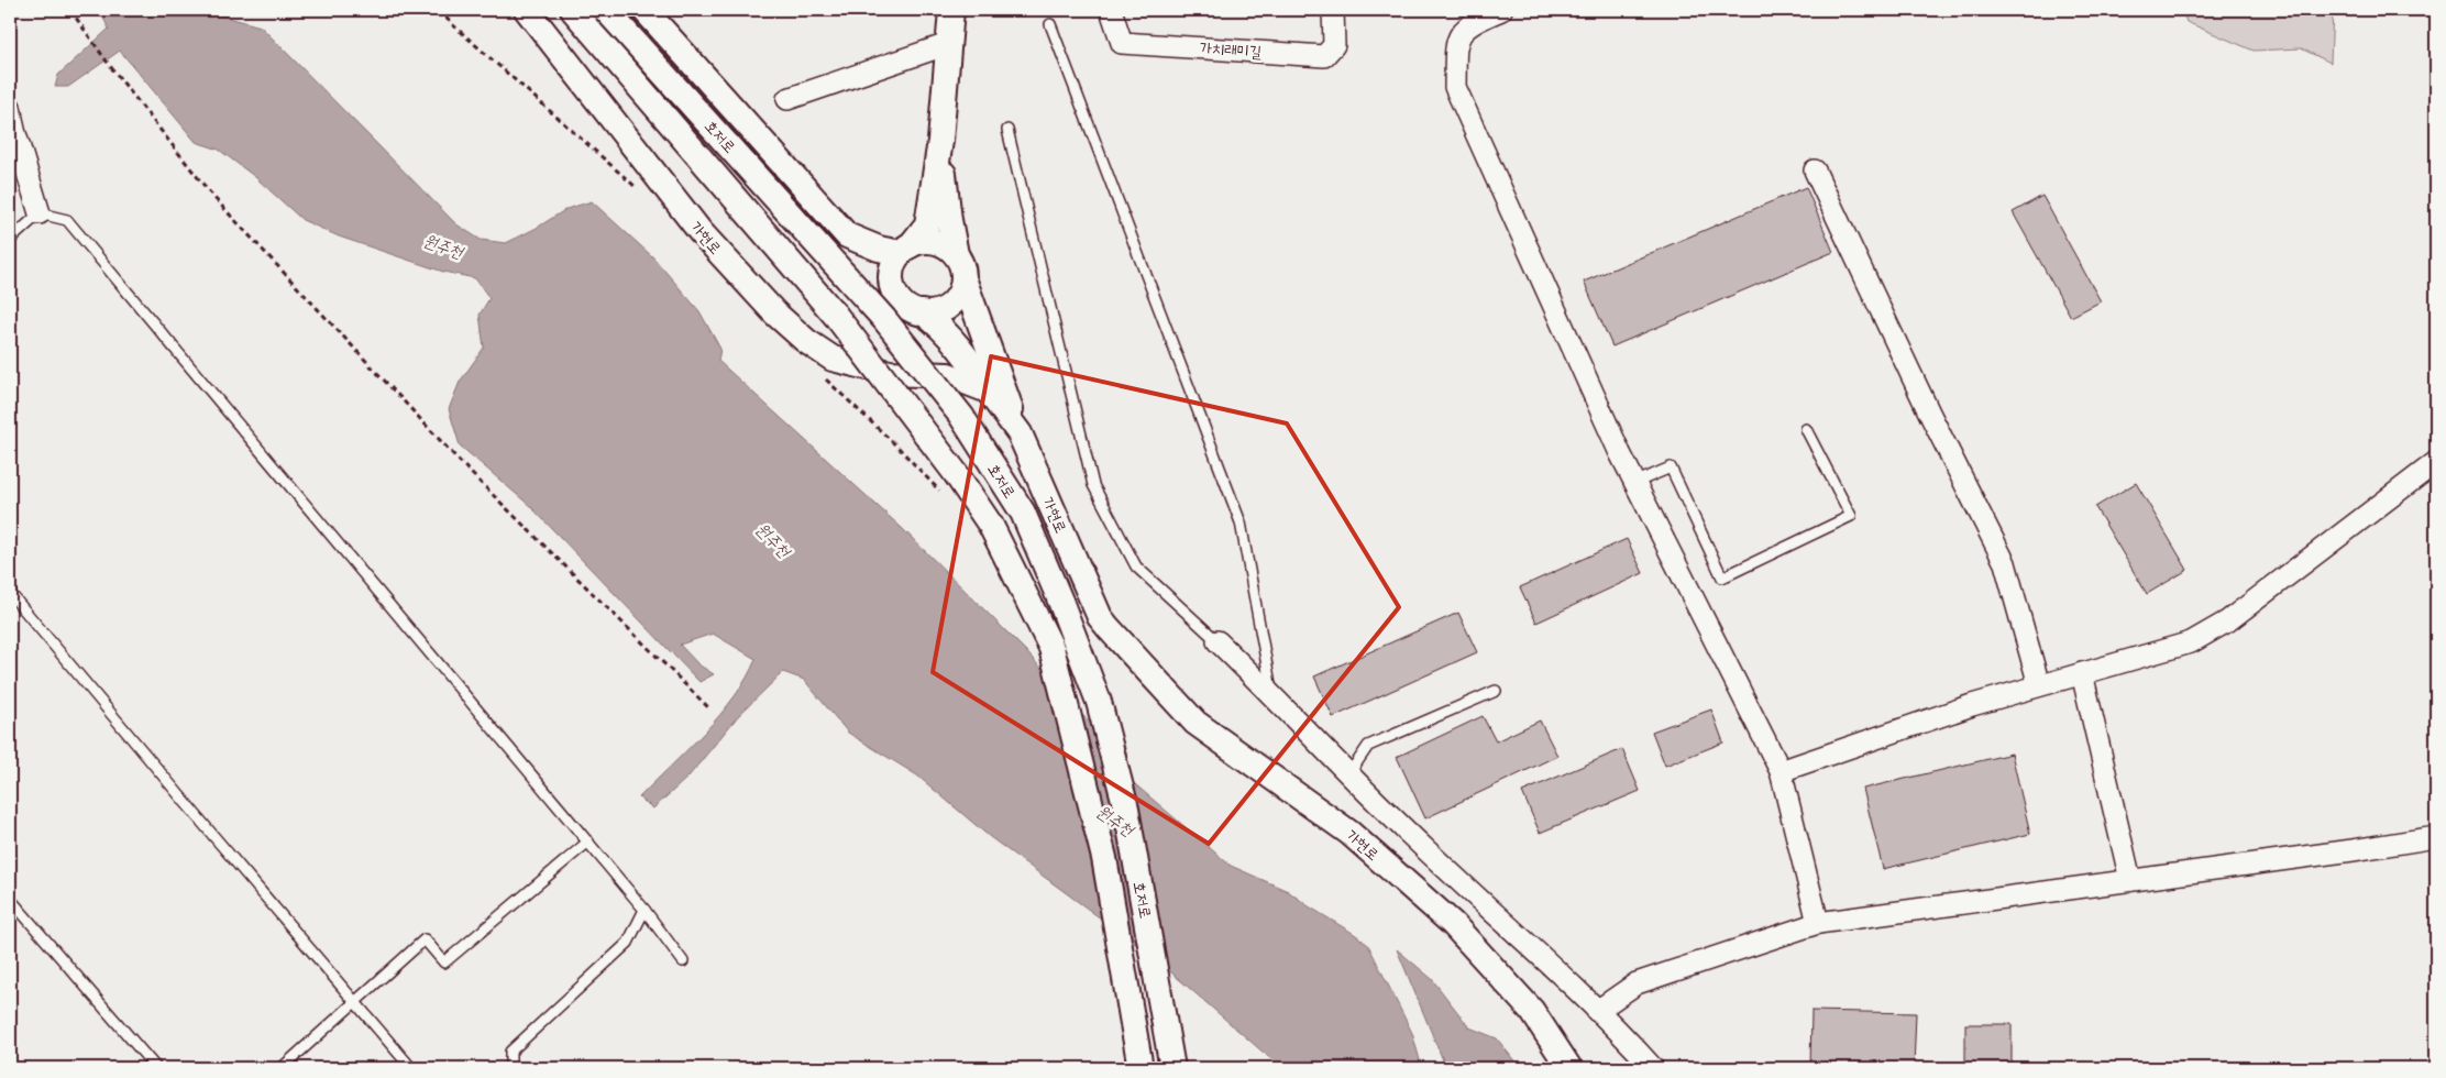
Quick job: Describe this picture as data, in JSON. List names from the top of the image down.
{
  "streets": {
    "street": ["가치래미길", "호저로", "가현로"]
  },
  "water": ["원주천"]
}
